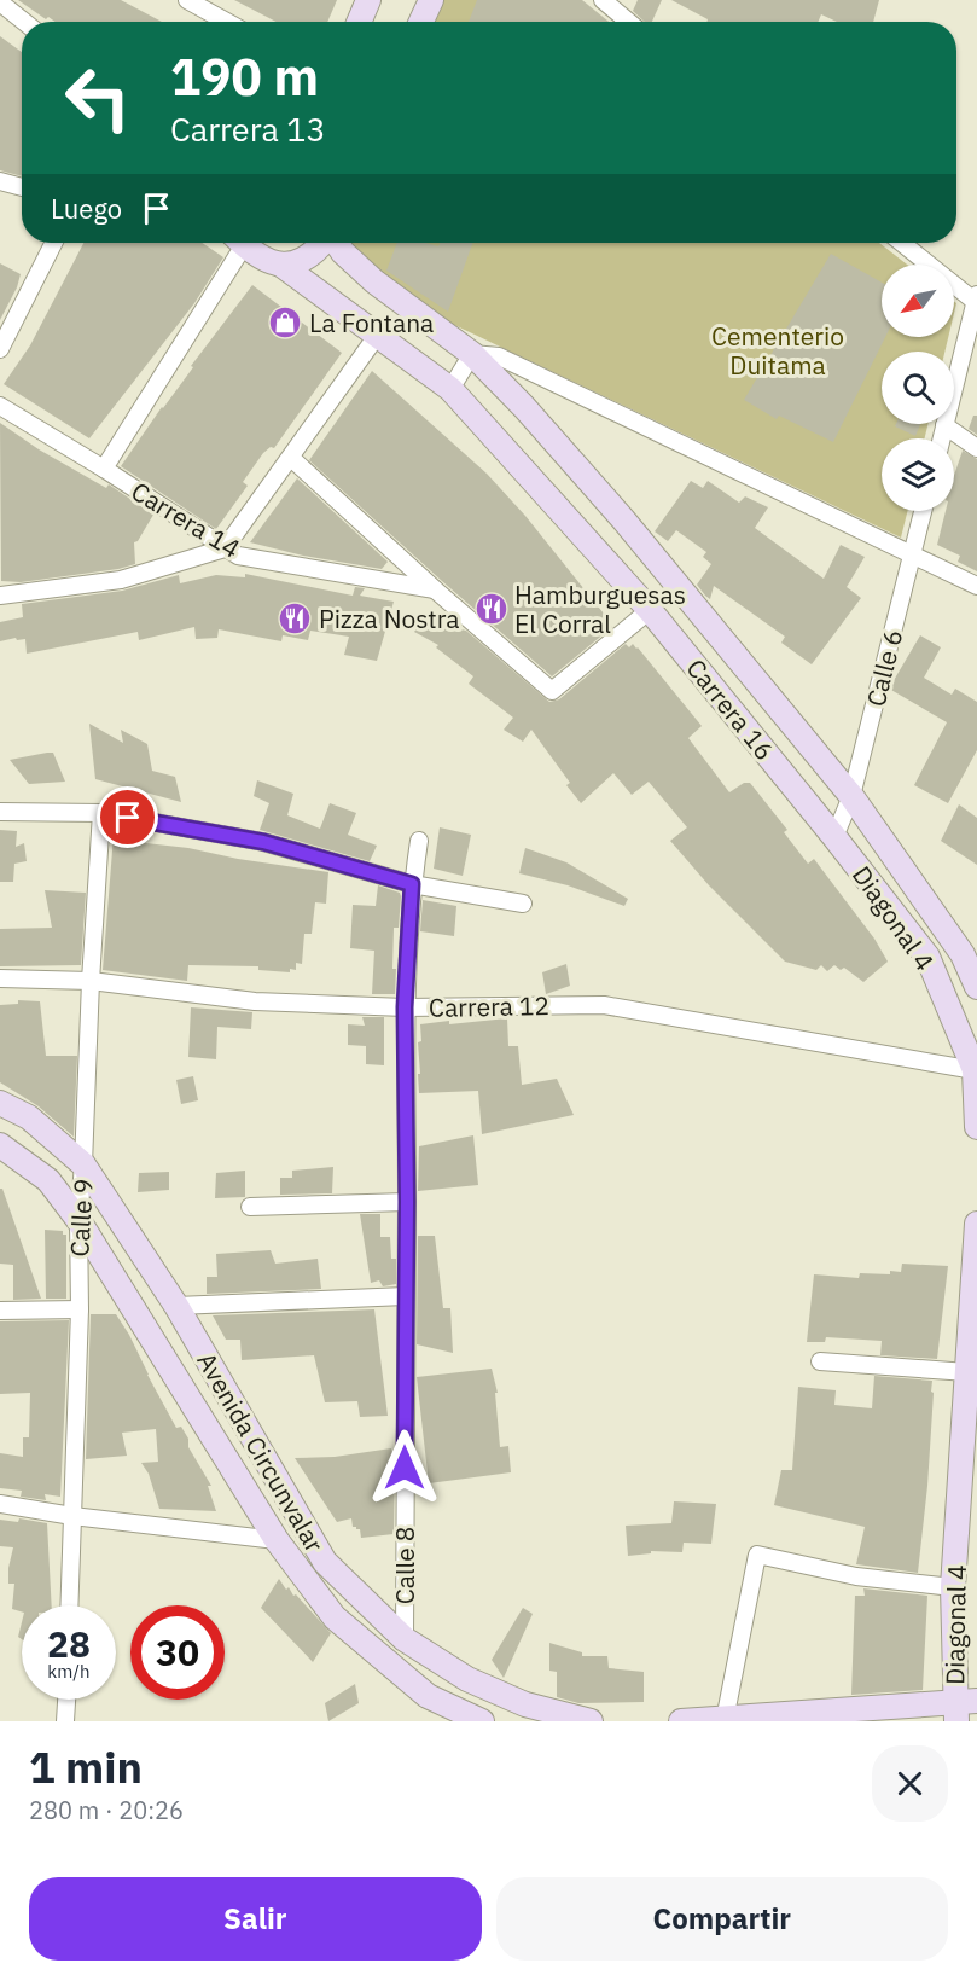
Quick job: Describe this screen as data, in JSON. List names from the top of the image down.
{
  "streets": {
    "main road": ["Carrera 16", "Diagonal 4", "Avenida Circunvalar"],
    "street": [
      "Carrera 14",
      "Calle 6",
      "Carrera 12",
      "Calle 9",
      "Calle 8"
    ]
  },
  "crossings": [
    ["Calle 6", "Carrera 16"],
    ["Calle 6", "Diagonal 4"],
    ["Carrera 16", "Diagonal 4"],
    ["Diagonal 4", "Carrera 12"],
    ["Carrera 12", "Calle 9"],
    ["Carrera 12", "Calle 8"],
    ["Calle 9", "Avenida Circunvalar"],
    ["Avenida Circunvalar", "Calle 8"]
  ],
  "parks": ["Cementerio Duitama"],
  "places": {
    "shop": ["La Fontana"],
    "restaurant": ["Hamburguesas El Corral", "Pizza Nostra"]
  },
  "north": "bottom left",
  "page": {
    "turn": ["190 m", "Carrera 13"],
    "then": "Luego",
    "speed": "28 km/h",
    "limit": "30",
    "heading": ["1 min", "280 m · 20:26"],
    "buttons": ["Salir", "Compartir"]
  }
}
